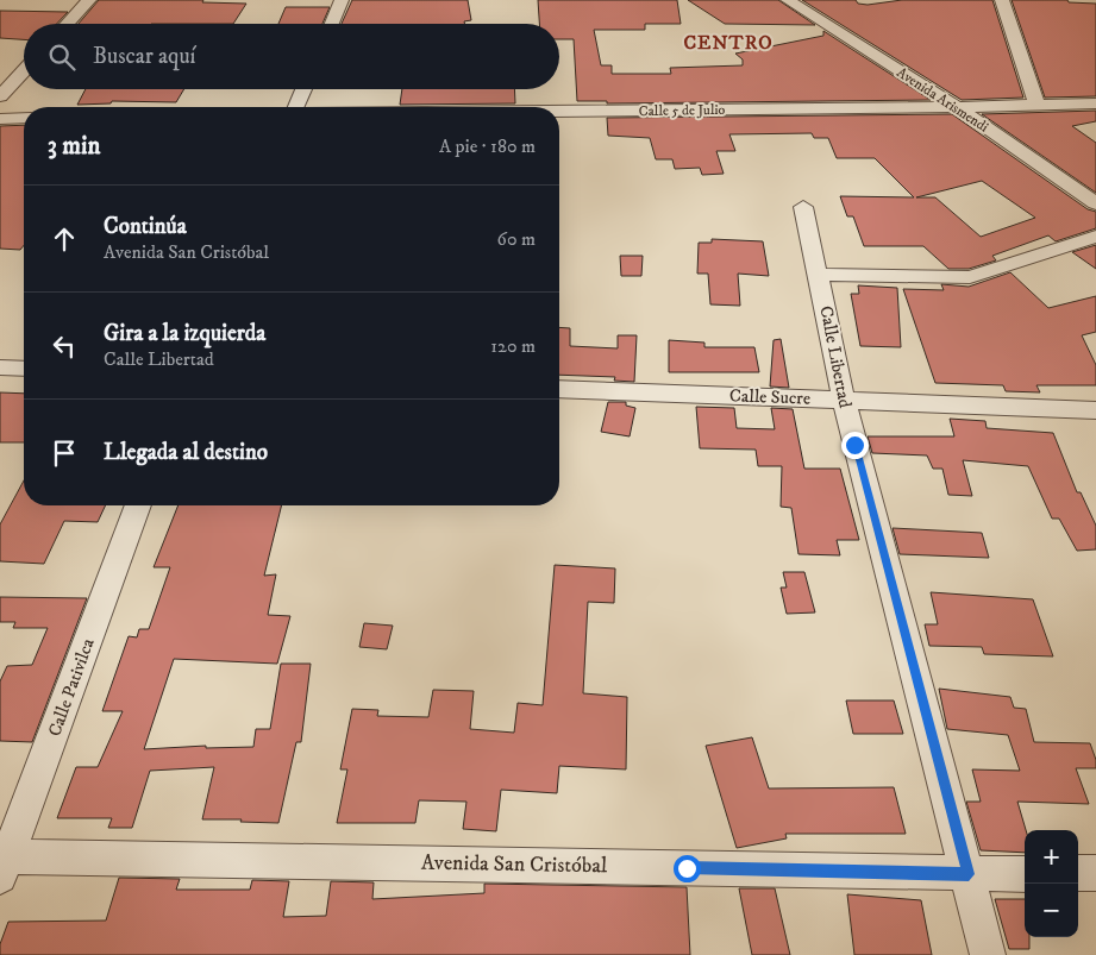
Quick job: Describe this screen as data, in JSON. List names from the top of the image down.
{
  "streets": {
    "street": [
      "Avenida Arismendi",
      "Calle 5 de Julio",
      "Calle Libertad",
      "Calle Sucre",
      "Calle Pativilca",
      "Avenida San Cristóbal"
    ]
  },
  "crossings": [
    ["Avenida Arismendi", "Calle 5 de Julio"],
    ["Calle Libertad", "Calle Sucre"],
    ["Calle Libertad", "Avenida San Cristóbal"],
    ["Calle Pativilca", "Avenida San Cristóbal"]
  ],
  "districts": ["CENTRO"],
  "page": {
    "search": "Buscar aquí",
    "heading": ["3 min", "A pie · 180 m"],
    "list": [
      ["Continúa", "Avenida San Cristóbal", "60 m"],
      ["Gira a la izquierda", "Calle Libertad", "120 m"],
      "Llegada al destino"
    ],
    "map_buttons": ["+", "−"]
  }
}
